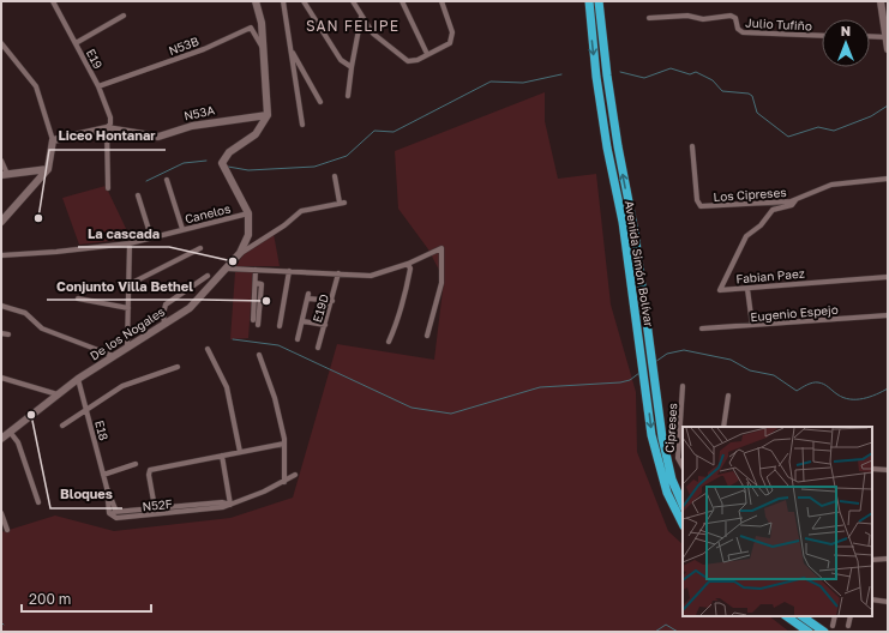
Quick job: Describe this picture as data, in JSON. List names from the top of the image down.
{
  "streets": {
    "highway": ["Avenida Simón Bolívar"],
    "street": [
      "Julio Tufiño",
      "N53B",
      "E19",
      "N53A",
      "Los Cipreses",
      "Canelos",
      "Fabian Paez",
      "E19D",
      "Eugenio Espejo",
      "De los Nogales",
      "Cipreses",
      "E18",
      "N52F"
    ]
  },
  "crossings": [
    ["N53B", "E19"],
    ["E19", "N53A"],
    ["N53A", "De los Nogales"],
    ["Los Cipreses", "Fabian Paez"],
    ["Canelos", "De los Nogales"],
    ["De los Nogales", "E18"]
  ],
  "districts": ["SAN FELIPE"],
  "places": [
    "Liceo Hontanar",
    "La cascada",
    "Conjunto Villa Bethel",
    "Bloques"
  ],
  "scale_bar": "200 m",
  "north": "top"
}
